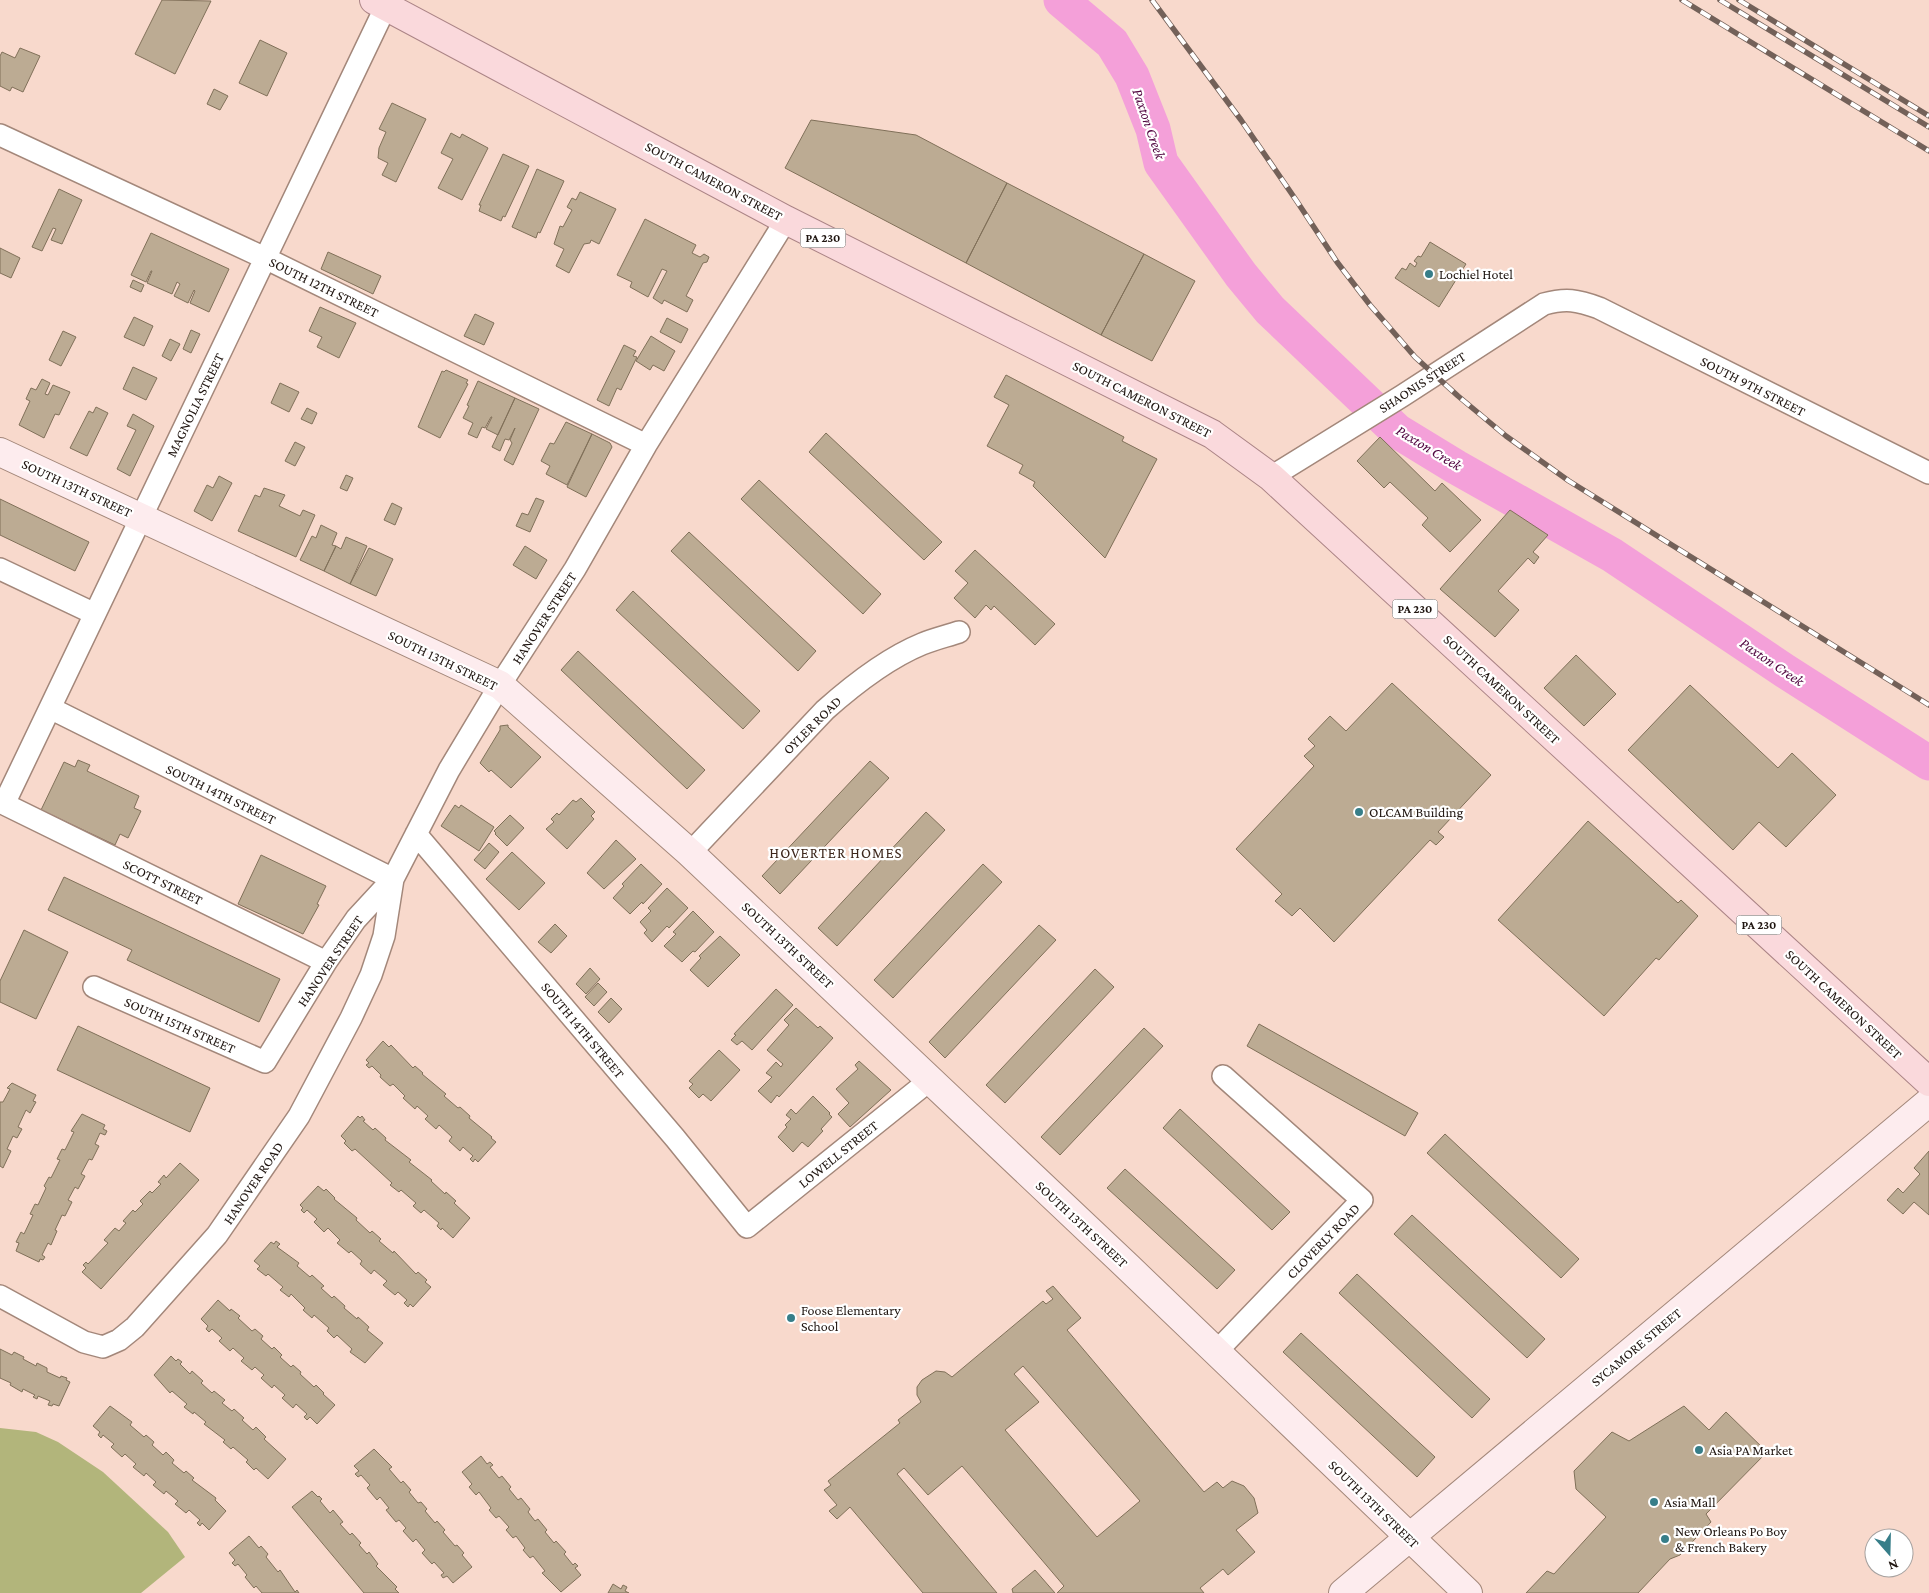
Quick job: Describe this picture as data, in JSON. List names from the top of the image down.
{
  "streets": {
    "main road": ["SOUTH CAMERON STREET", "PA 230"],
    "street": [
      "SOUTH 12TH STREET",
      "SHAONIS STREET",
      "SOUTH 9TH STREET",
      "MAGNOLIA STREET",
      "SOUTH 13TH STREET",
      "HANOVER STREET",
      "OYLER ROAD",
      "SOUTH 14TH STREET",
      "SCOTT STREET",
      "SOUTH 15TH STREET",
      "LOWELL STREET",
      "HANOVER ROAD",
      "CLOVERLY ROAD",
      "SYCAMORE STREET"
    ]
  },
  "crossings": [
    ["SOUTH CAMERON STREET", "SHAONIS STREET"],
    ["SOUTH CAMERON STREET", "MAGNOLIA STREET"],
    ["SOUTH CAMERON STREET", "HANOVER STREET"],
    ["SOUTH 12TH STREET", "MAGNOLIA STREET"],
    ["SOUTH 12TH STREET", "HANOVER STREET"],
    ["SHAONIS STREET", "SOUTH 9TH STREET"],
    ["MAGNOLIA STREET", "SOUTH 13TH STREET"],
    ["MAGNOLIA STREET", "SOUTH 14TH STREET"],
    ["MAGNOLIA STREET", "SCOTT STREET"],
    ["SOUTH 13TH STREET", "HANOVER STREET"],
    ["SOUTH 13TH STREET", "OYLER ROAD"],
    ["SOUTH 13TH STREET", "LOWELL STREET"],
    ["SOUTH 13TH STREET", "CLOVERLY ROAD"],
    ["SOUTH 13TH STREET", "SYCAMORE STREET"],
    ["HANOVER STREET", "SOUTH 14TH STREET"],
    ["HANOVER STREET", "SCOTT STREET"],
    ["HANOVER STREET", "SOUTH 15TH STREET"],
    ["HANOVER STREET", "HANOVER ROAD"],
    ["SOUTH 14TH STREET", "LOWELL STREET"],
    ["SOUTH 14TH STREET", "HANOVER ROAD"]
  ],
  "districts": ["HOVERTER HOMES"],
  "water": ["Paxton Creek"],
  "places": [
    "Lochiel Hotel",
    "OLCAM Building",
    "Foose Elementary School",
    "Asia PA Market",
    "Asia Mall",
    "New Orleans Po Boy & French Bakery"
  ],
  "north": "bottom"
}
